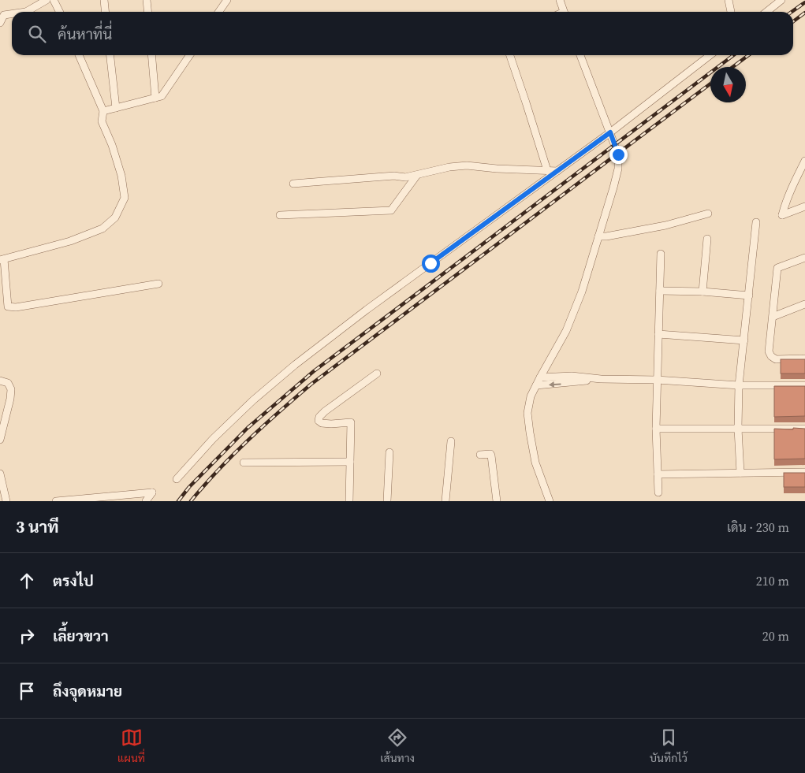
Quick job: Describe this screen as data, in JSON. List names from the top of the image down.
{
  "north": "bottom",
  "page": {
    "search": "ค้นหาที่นี่",
    "heading": ["3 นาที", "เดิน · 230 m"],
    "list": [
      ["ตรงไป", "210 m"],
      ["เลี้ยวขวา", "20 m"],
      "ถึงจุดหมาย"
    ],
    "nav": ["แผนที่", "เส้นทาง", "บันทึกไว้"]
  }
}
